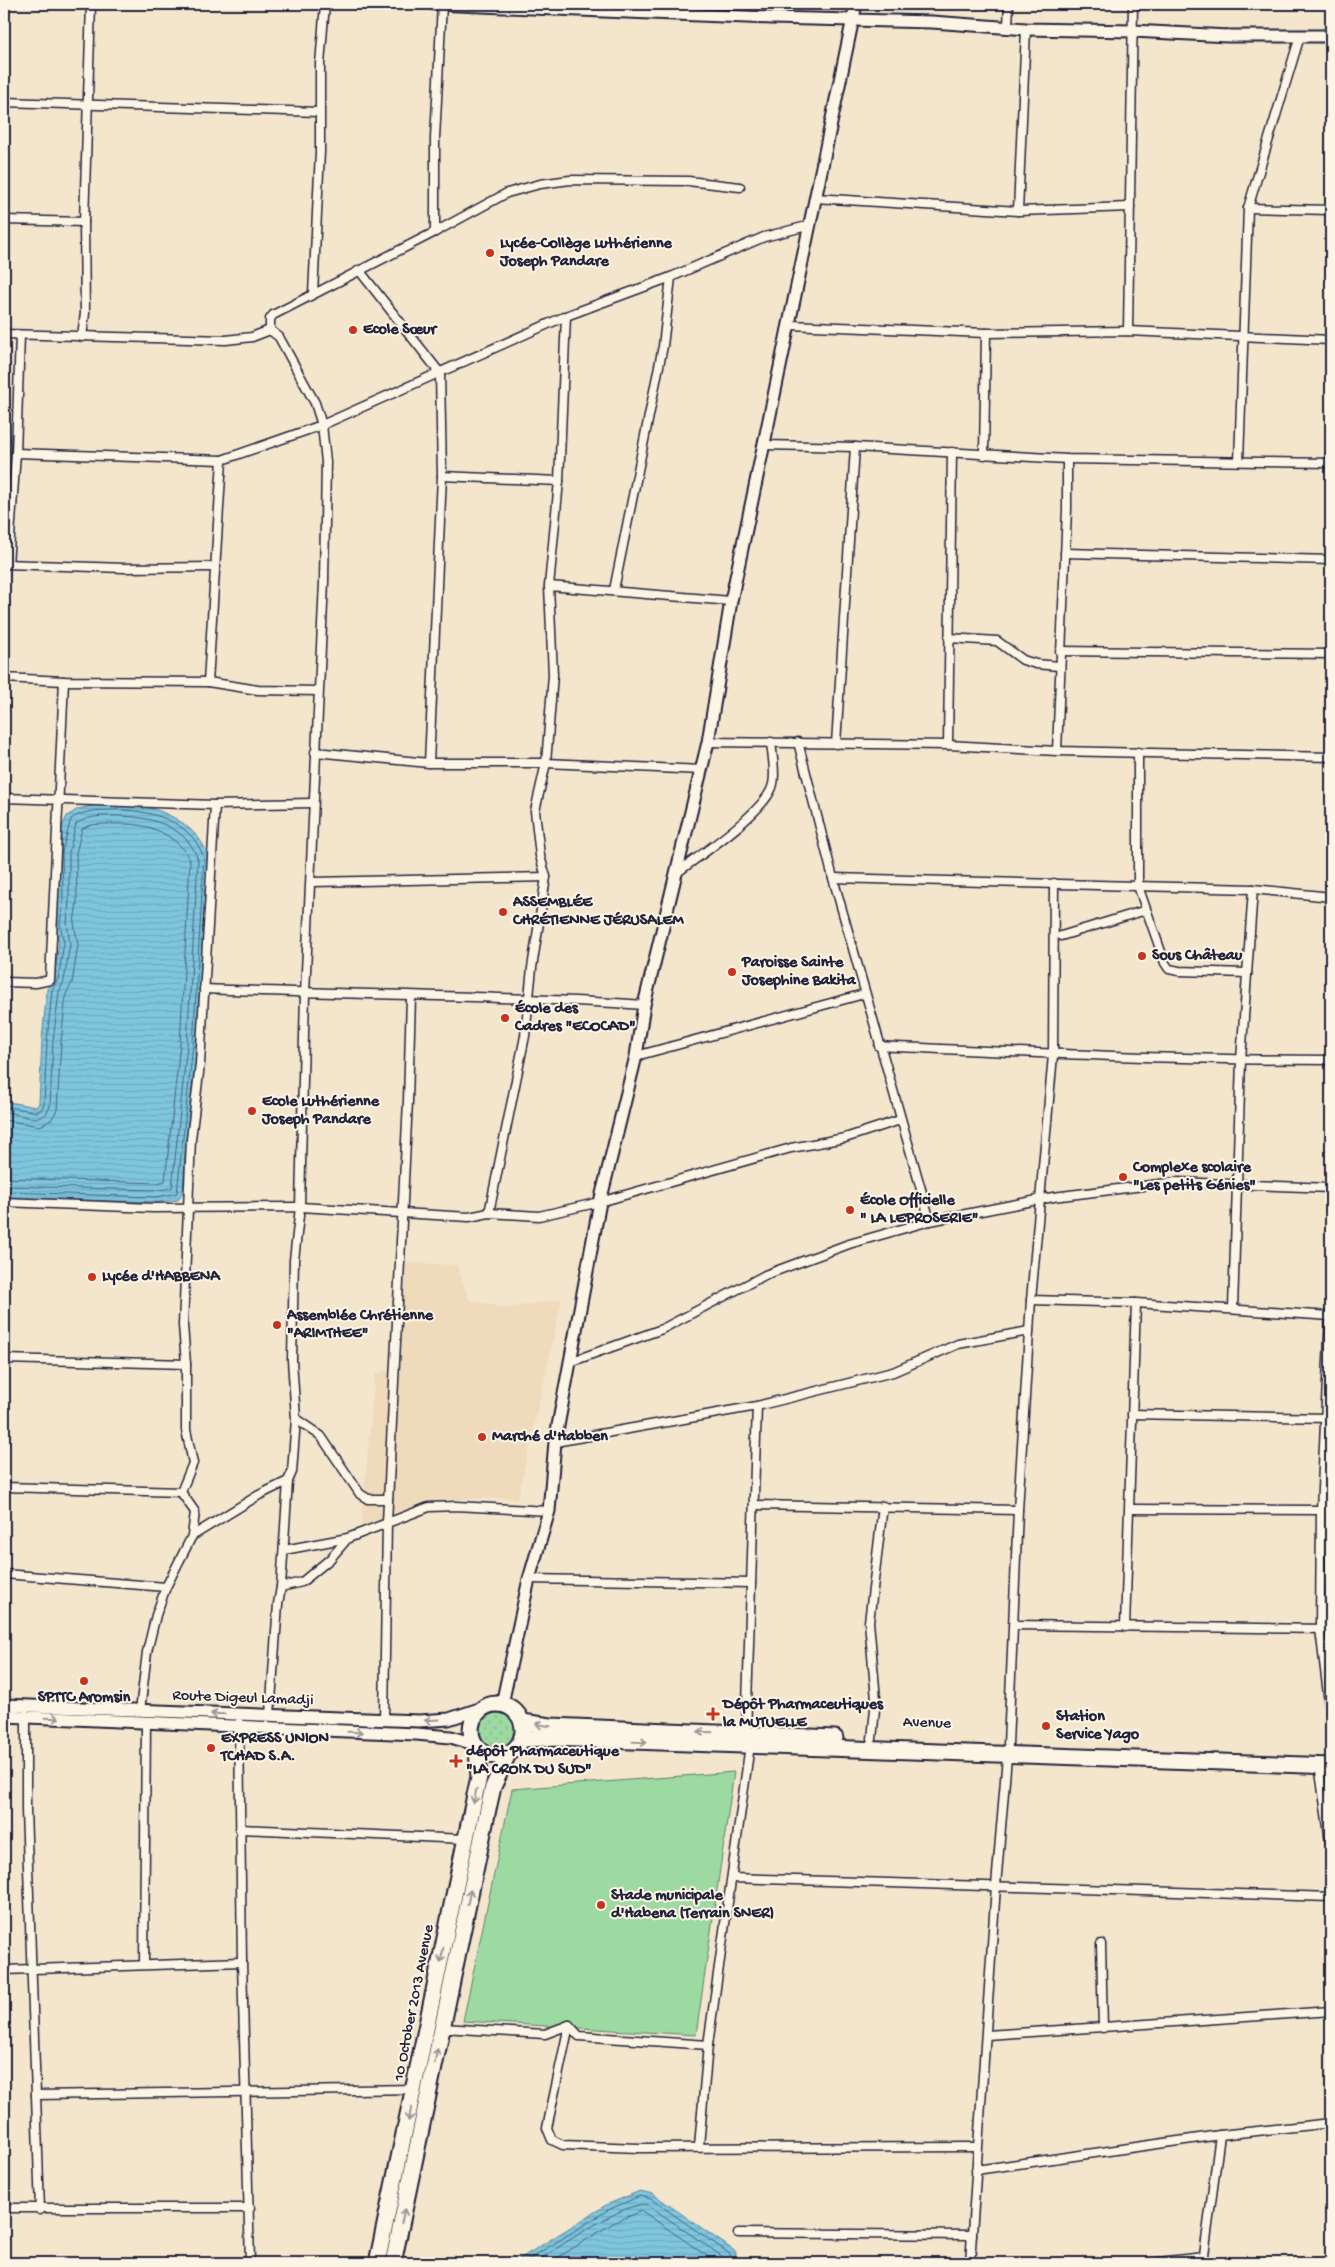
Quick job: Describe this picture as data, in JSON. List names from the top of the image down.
{
  "streets": {
    "highway": ["Avenue", "10 October 2013 Avenue"],
    "street": ["Route Digeul Lamadji"]
  },
  "crossings": [
    ["Route Digeul Lamadji", "Avenue"],
    ["Route Digeul Lamadji", "10 October 2013 Avenue"],
    ["Avenue", "10 October 2013 Avenue"]
  ],
  "places": {
    "other": [
      "Lycée-Collège Luthérienne Joseph Pandare",
      "Ecole Sœur",
      "ASSEMBLÉE CHRÉTIENNE JÉRUSALEM",
      "Sous Château",
      "Paroisse Sainte Josephine Bakita",
      "École des Cadres \"ECOCAD\"",
      "Ecole Luthérienne Joseph Pandare",
      "Complexe scolaire \"Les petits Génies\"",
      "École Officielle \" LA LEPROSERIE\"",
      "Lycée d'HABBENA",
      "Assemblée Chrétienne \"ARIMTHEE\"",
      "Marché d'Habben",
      "SPTTC Aromsin",
      "Station Service Yago",
      "EXPRESS UNION TCHAD S.A.",
      "Stade municipale d'Habena (Terrain SNER)"
    ],
    "health": ["Dépôt Pharmaceutiques la MUTUELLE", "dépôt Pharmaceutique \"LA CROIX DU SUD\""]
  }
}
